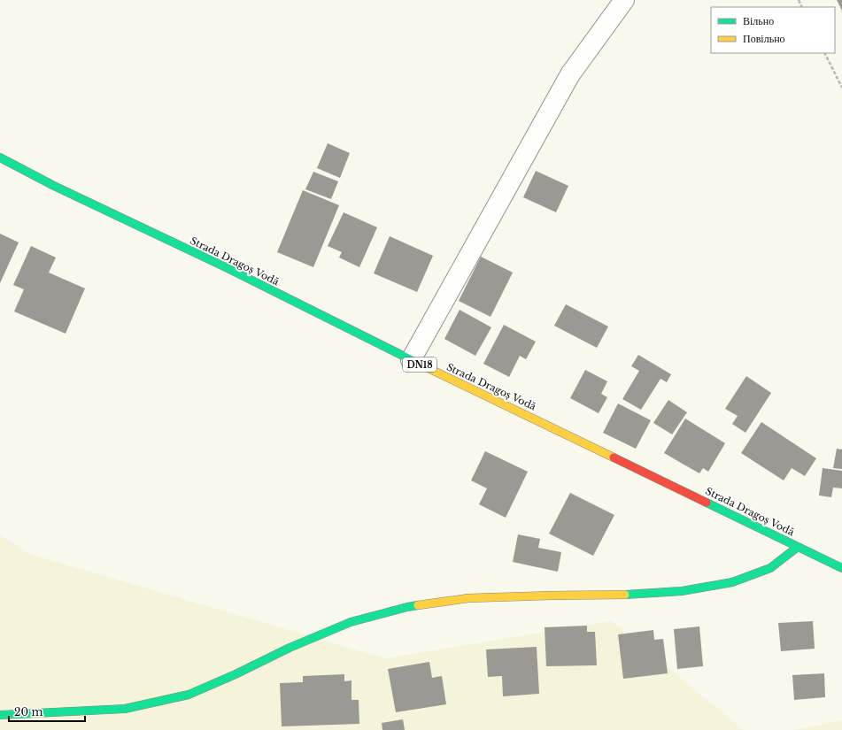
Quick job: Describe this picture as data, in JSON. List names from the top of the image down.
{
  "streets": {
    "main road": ["Strada Dragoș Vodă", "DN18"]
  },
  "legend": ["Вільно", "Повільно"],
  "scale_bar": "20 m"
}
